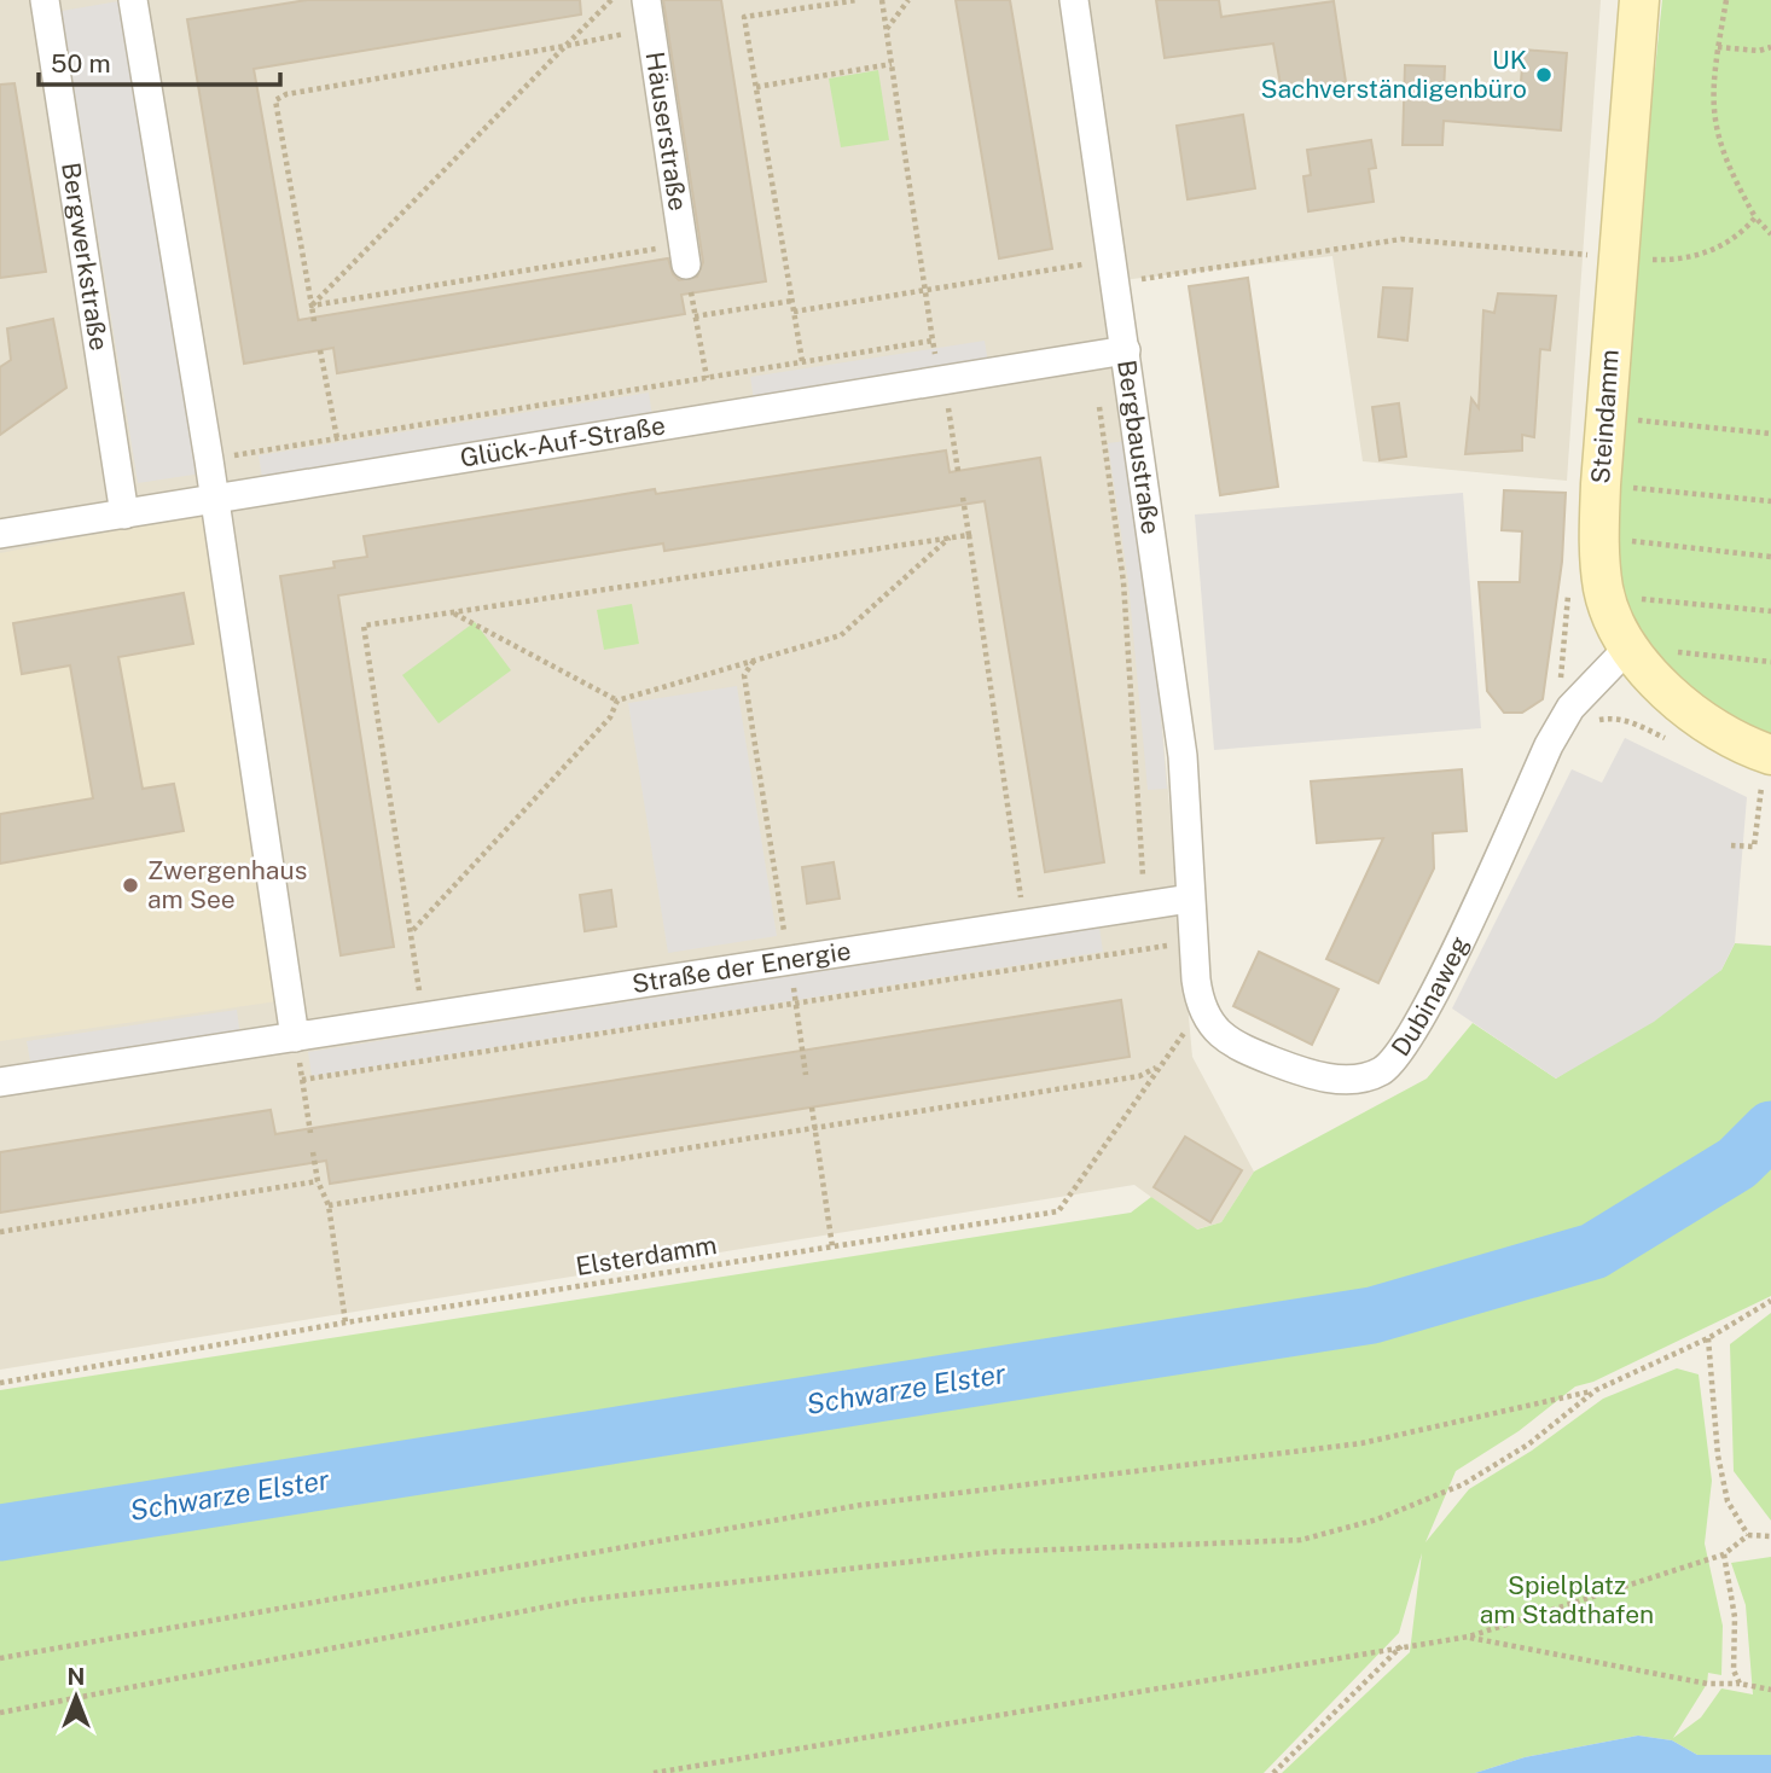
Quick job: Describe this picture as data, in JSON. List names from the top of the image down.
{
  "streets": {
    "street": [
      "Häuserstraße",
      "Bergwerkstraße",
      "Steindamm",
      "Glück-Auf-Straße",
      "Bergbaustraße",
      "Straße der Energie",
      "Dubinaweg"
    ],
    "path": ["Elsterdamm"]
  },
  "crossings": [
    ["Bergwerkstraße", "Glück-Auf-Straße"],
    ["Steindamm", "Dubinaweg"],
    ["Glück-Auf-Straße", "Bergbaustraße"],
    ["Bergbaustraße", "Straße der Energie"],
    ["Dubinaweg", "Elsterdamm"]
  ],
  "water": ["Schwarze Elster"],
  "parks": ["Spielplatz am Stadthafen"],
  "places": ["UK Sachverständigenbüro", "Zwergenhaus am See"],
  "scale_bar": "50 m",
  "north": "top"
}
